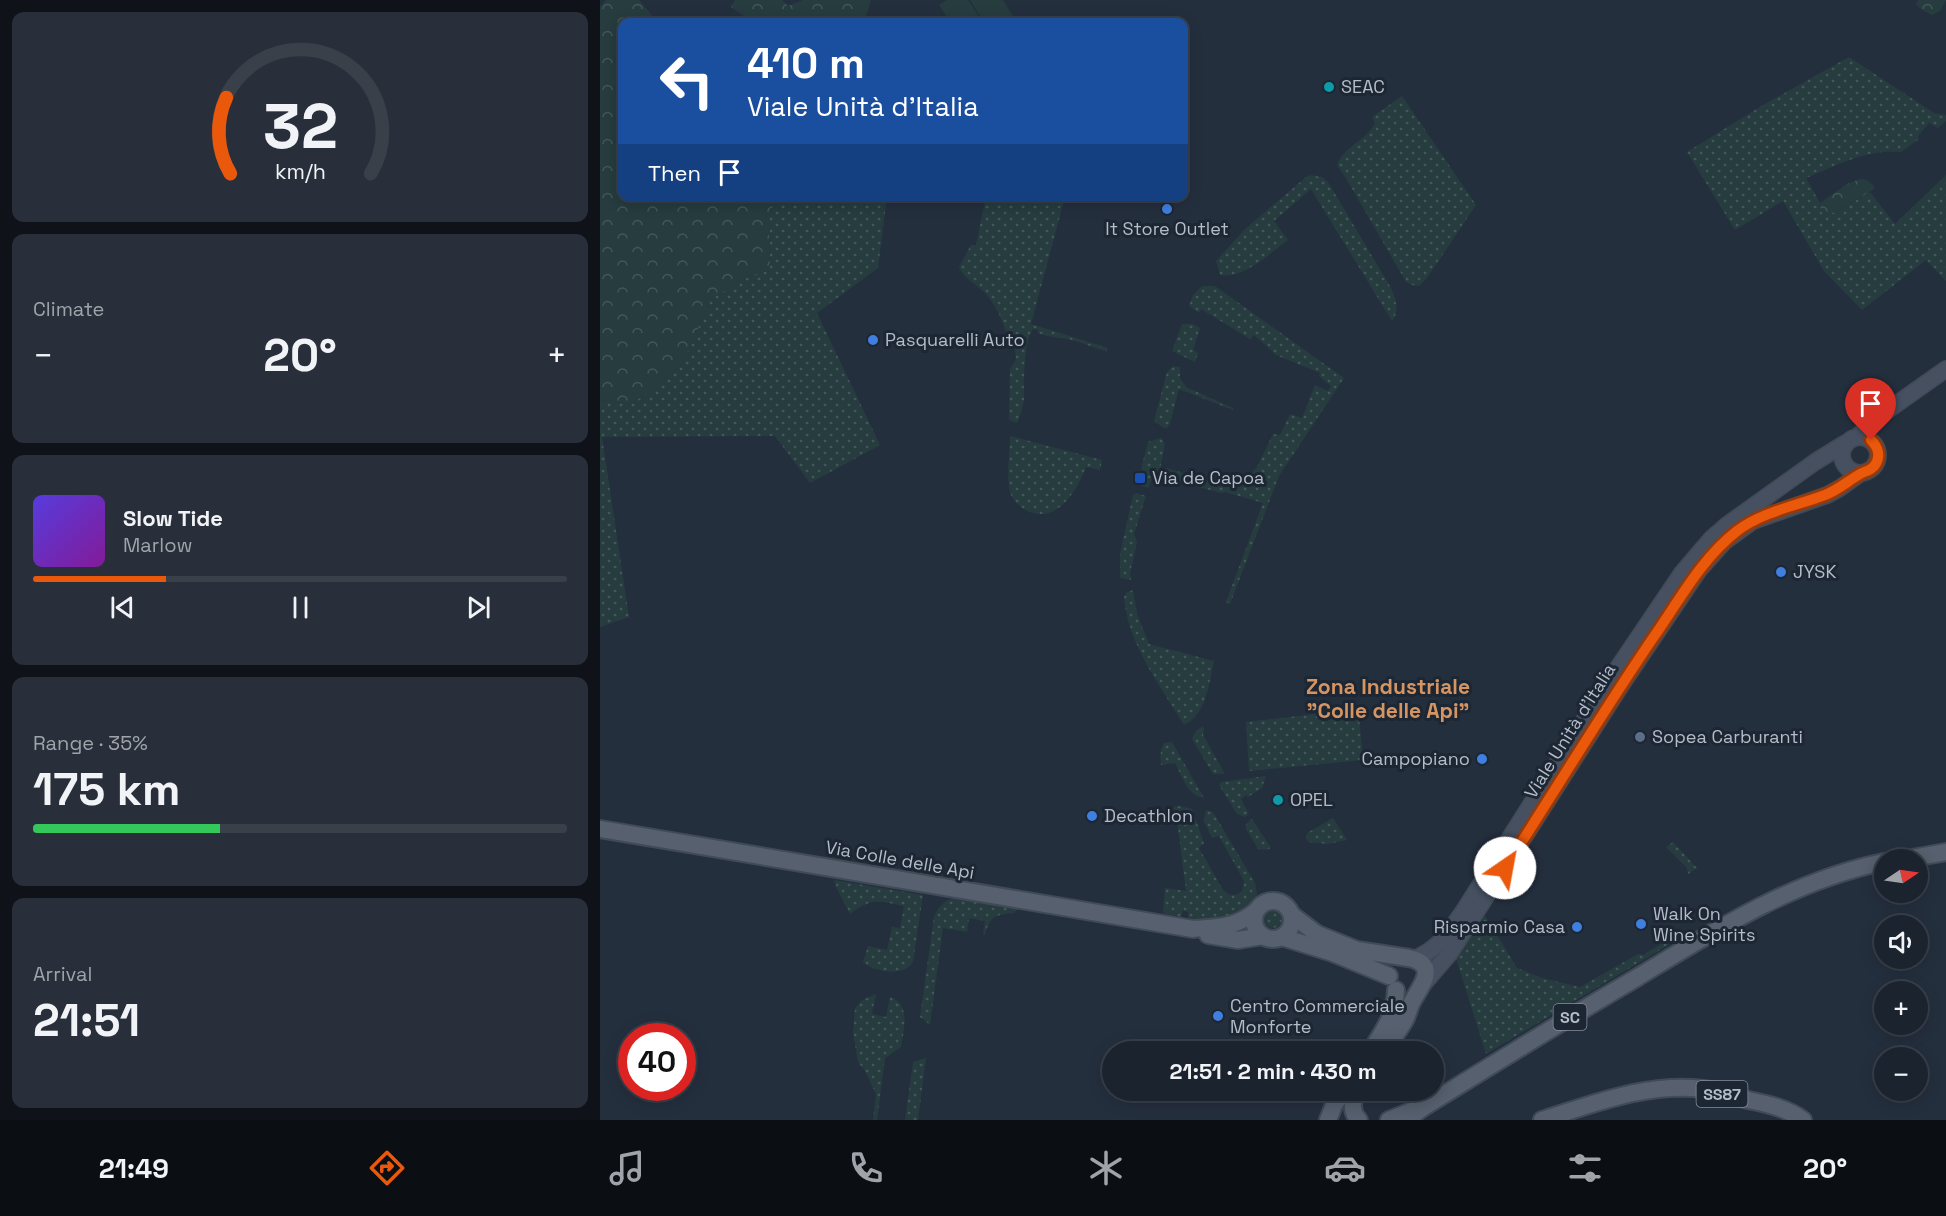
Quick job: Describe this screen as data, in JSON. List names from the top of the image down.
{
  "streets": {
    "main road": ["Via Colle delle Api", "SC", "SS87"],
    "street": ["Viale Unità d'Italia"]
  },
  "districts": ["Zona Industriale \"Colle delle Api\""],
  "places": {
    "other": [
      "SEAC",
      "It Store Outlet",
      "Pasquarelli Auto",
      "JYSK",
      "Sopea Carburanti",
      "Campopiano",
      "OPEL",
      "Decathlon",
      "Walk On Wine Spirits",
      "Risparmio Casa",
      "Centro Commerciale Monforte"
    ],
    "transit": ["Via de Capoa"]
  },
  "north": "right",
  "page": {
    "turn": ["410 m", "Viale Unità d'Italia"],
    "then": "Then",
    "tile": [
      "Climate",
      ["Range · 35%", "175 km"],
      ["Arrival", "21:51"]
    ],
    "heat": ["−", "20°", "+"],
    "song": ["Slow Tide", "Marlow"],
    "map_buttons": ["+", "−"],
    "limit": "40",
    "trip": "21:51 · 2 min · 430 m",
    "tabs": ["21:49", "20°"],
    "gauge": ["32", "km/h"]
  }
}
